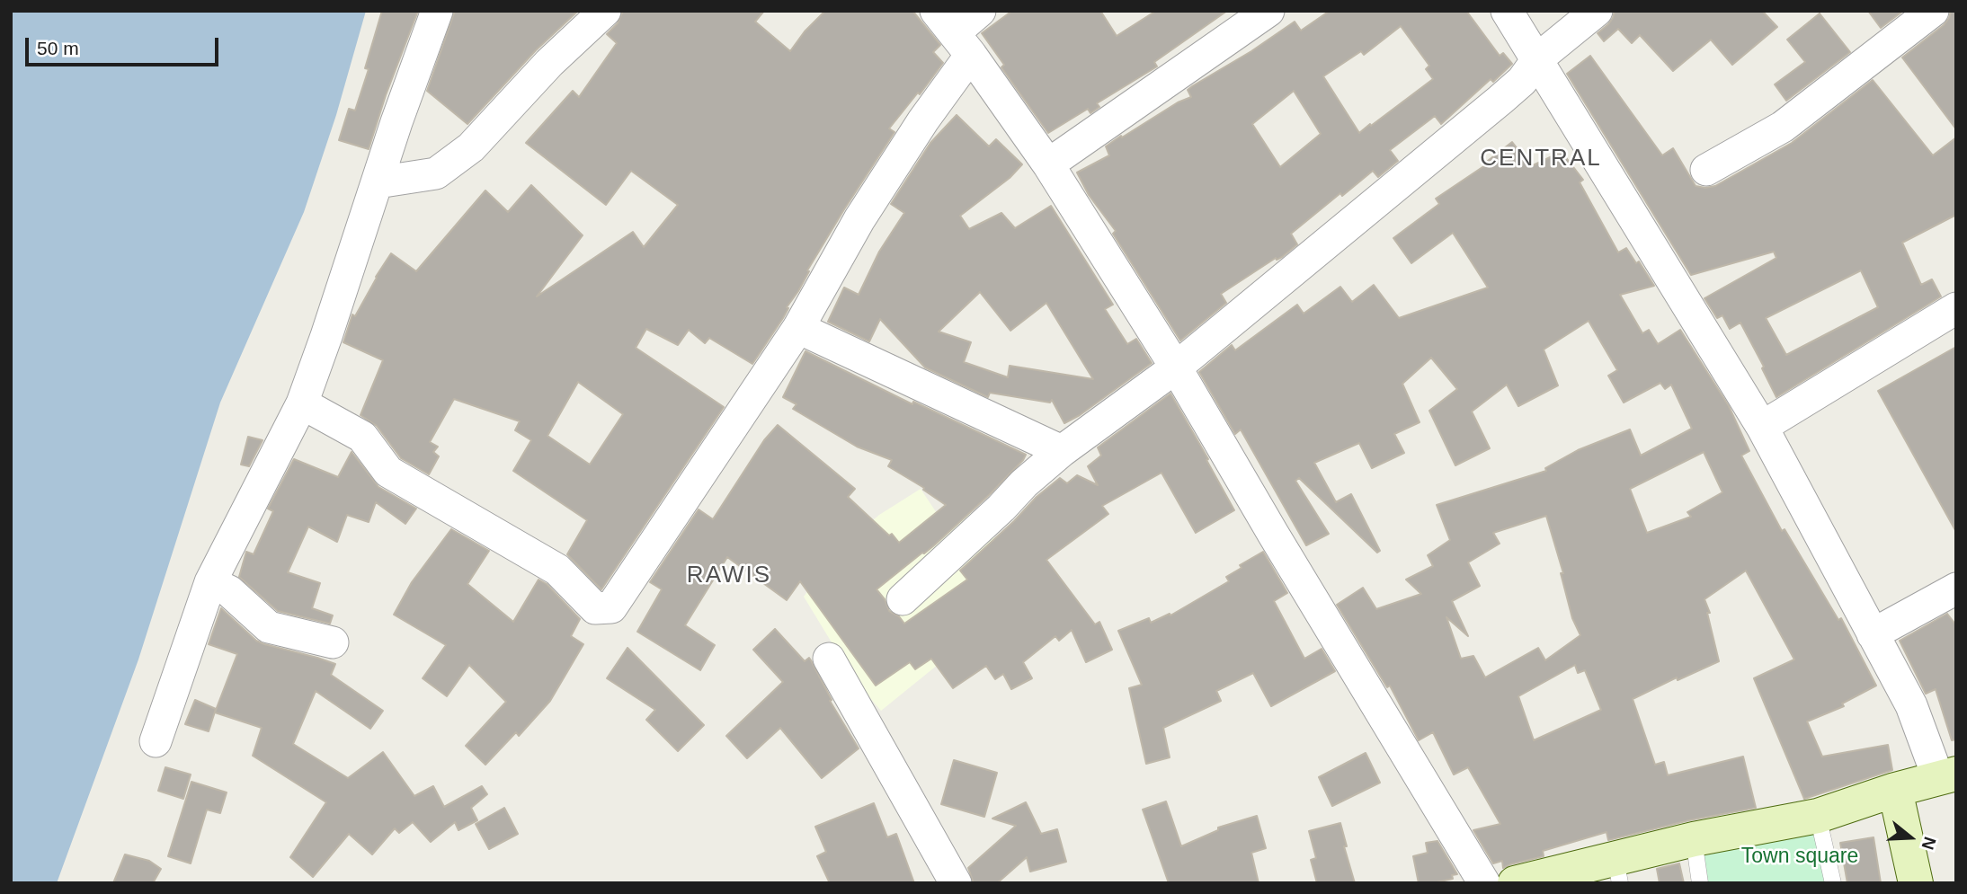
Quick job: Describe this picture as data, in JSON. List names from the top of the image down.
{
  "districts": ["CENTRAL", "RAWIS"],
  "parks": ["Town square"],
  "scale_bar": "50 m",
  "north": "right"
}
